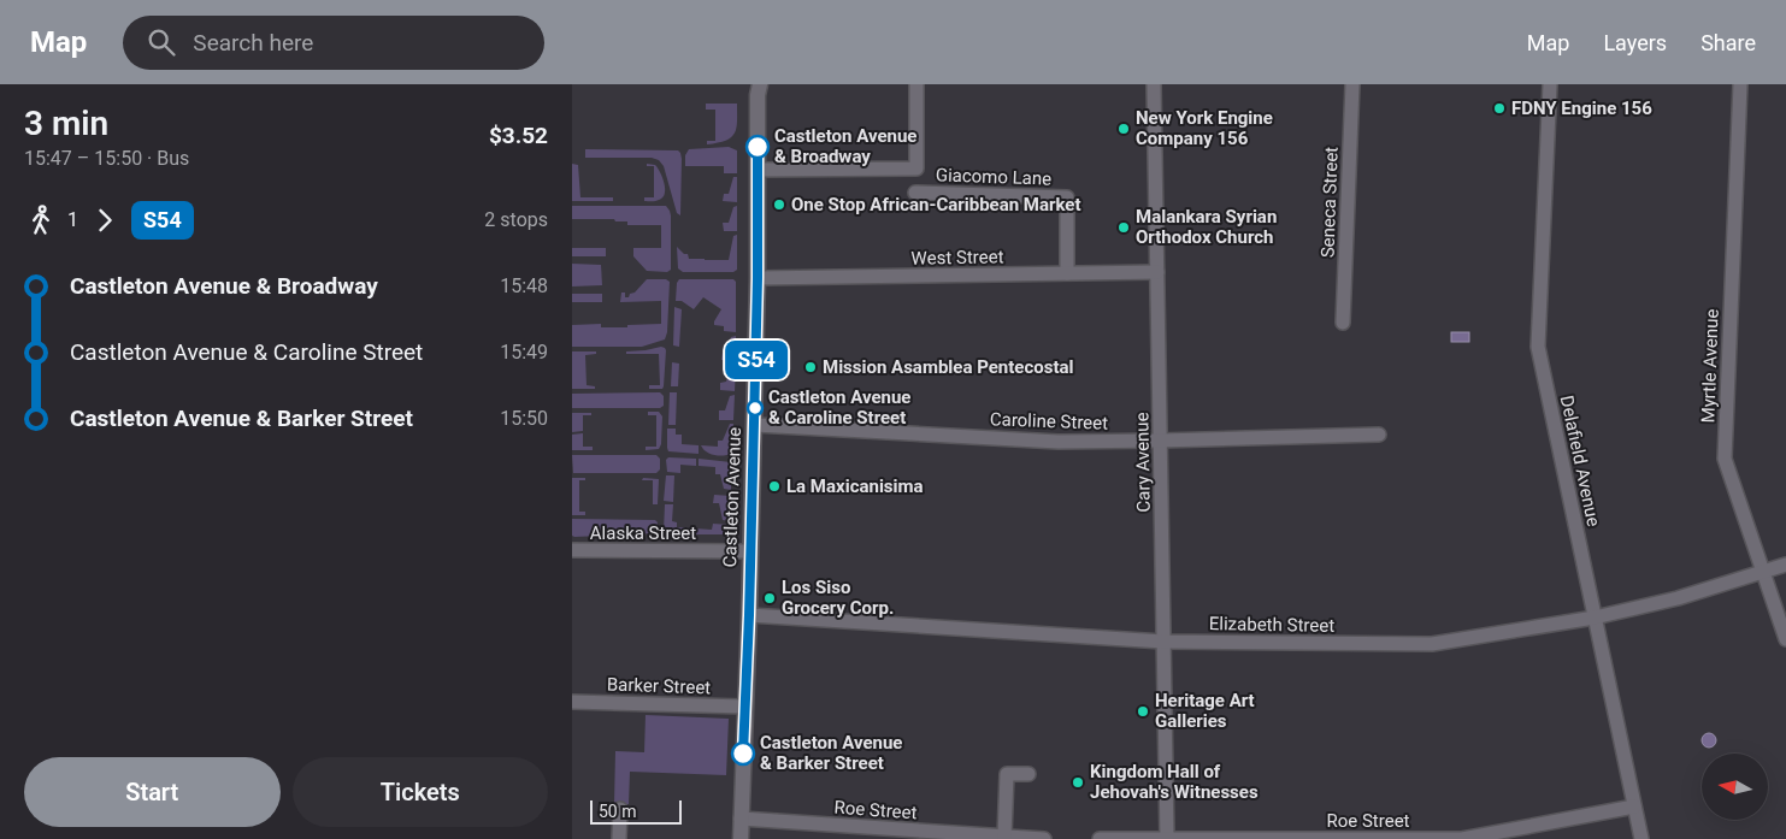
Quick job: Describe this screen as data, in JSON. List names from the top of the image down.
{
  "streets": {
    "street": [
      "Giacomo Lane",
      "Seneca Street",
      "West Street",
      "Myrtle Avenue",
      "Caroline Street",
      "Delafield Avenue",
      "Cary Avenue",
      "Castleton Avenue",
      "Alaska Street",
      "Elizabeth Street",
      "Barker Street",
      "Roe Street"
    ]
  },
  "crossings": [
    ["Giacomo Lane", "West Street"],
    ["West Street", "Cary Avenue"],
    ["West Street", "Castleton Avenue"],
    ["Myrtle Avenue", "Elizabeth Street"],
    ["Caroline Street", "Cary Avenue"],
    ["Caroline Street", "Castleton Avenue"],
    ["Delafield Avenue", "Elizabeth Street"],
    ["Delafield Avenue", "Roe Street"],
    ["Cary Avenue", "Elizabeth Street"],
    ["Cary Avenue", "Roe Street"],
    ["Castleton Avenue", "Alaska Street"],
    ["Castleton Avenue", "Elizabeth Street"],
    ["Castleton Avenue", "Barker Street"],
    ["Castleton Avenue", "Roe Street"]
  ],
  "places": [
    "FDNY Engine 156",
    "New York Engine Company 156",
    "Castleton Avenue & Broadway",
    "One Stop African-Caribbean Market",
    "Malankara Syrian Orthodox Church",
    "Mission Asamblea Pentecostal",
    "Castleton Avenue & Caroline Street",
    "La Maxicanisima",
    "Los Siso Grocery Corp.",
    "Heritage Art Galleries",
    "Castleton Avenue & Barker Street",
    "Kingdom Hall of Jehovah's Witnesses"
  ],
  "lines": ["bus line S54"],
  "scale_bar": "50 m",
  "north": "left",
  "page": {
    "header": "Map",
    "search": "Search here",
    "nav": ["Map", "Layers", "Share"],
    "heading": ["3 min", "15:47 – 15:50 · Bus", "$3.52"],
    "on_map": "S54",
    "legs": ["1", "S54", "2 stops"],
    "list": [
      {
        "name": "Castleton Avenue & Broadway",
        "value": "15:48"
      },
      {
        "name": "Castleton Avenue & Caroline Street",
        "value": "15:49"
      },
      {
        "name": "Castleton Avenue & Barker Street",
        "value": "15:50"
      }
    ],
    "buttons": ["Start", "Tickets"],
    "scale": "50 m"
  }
}
